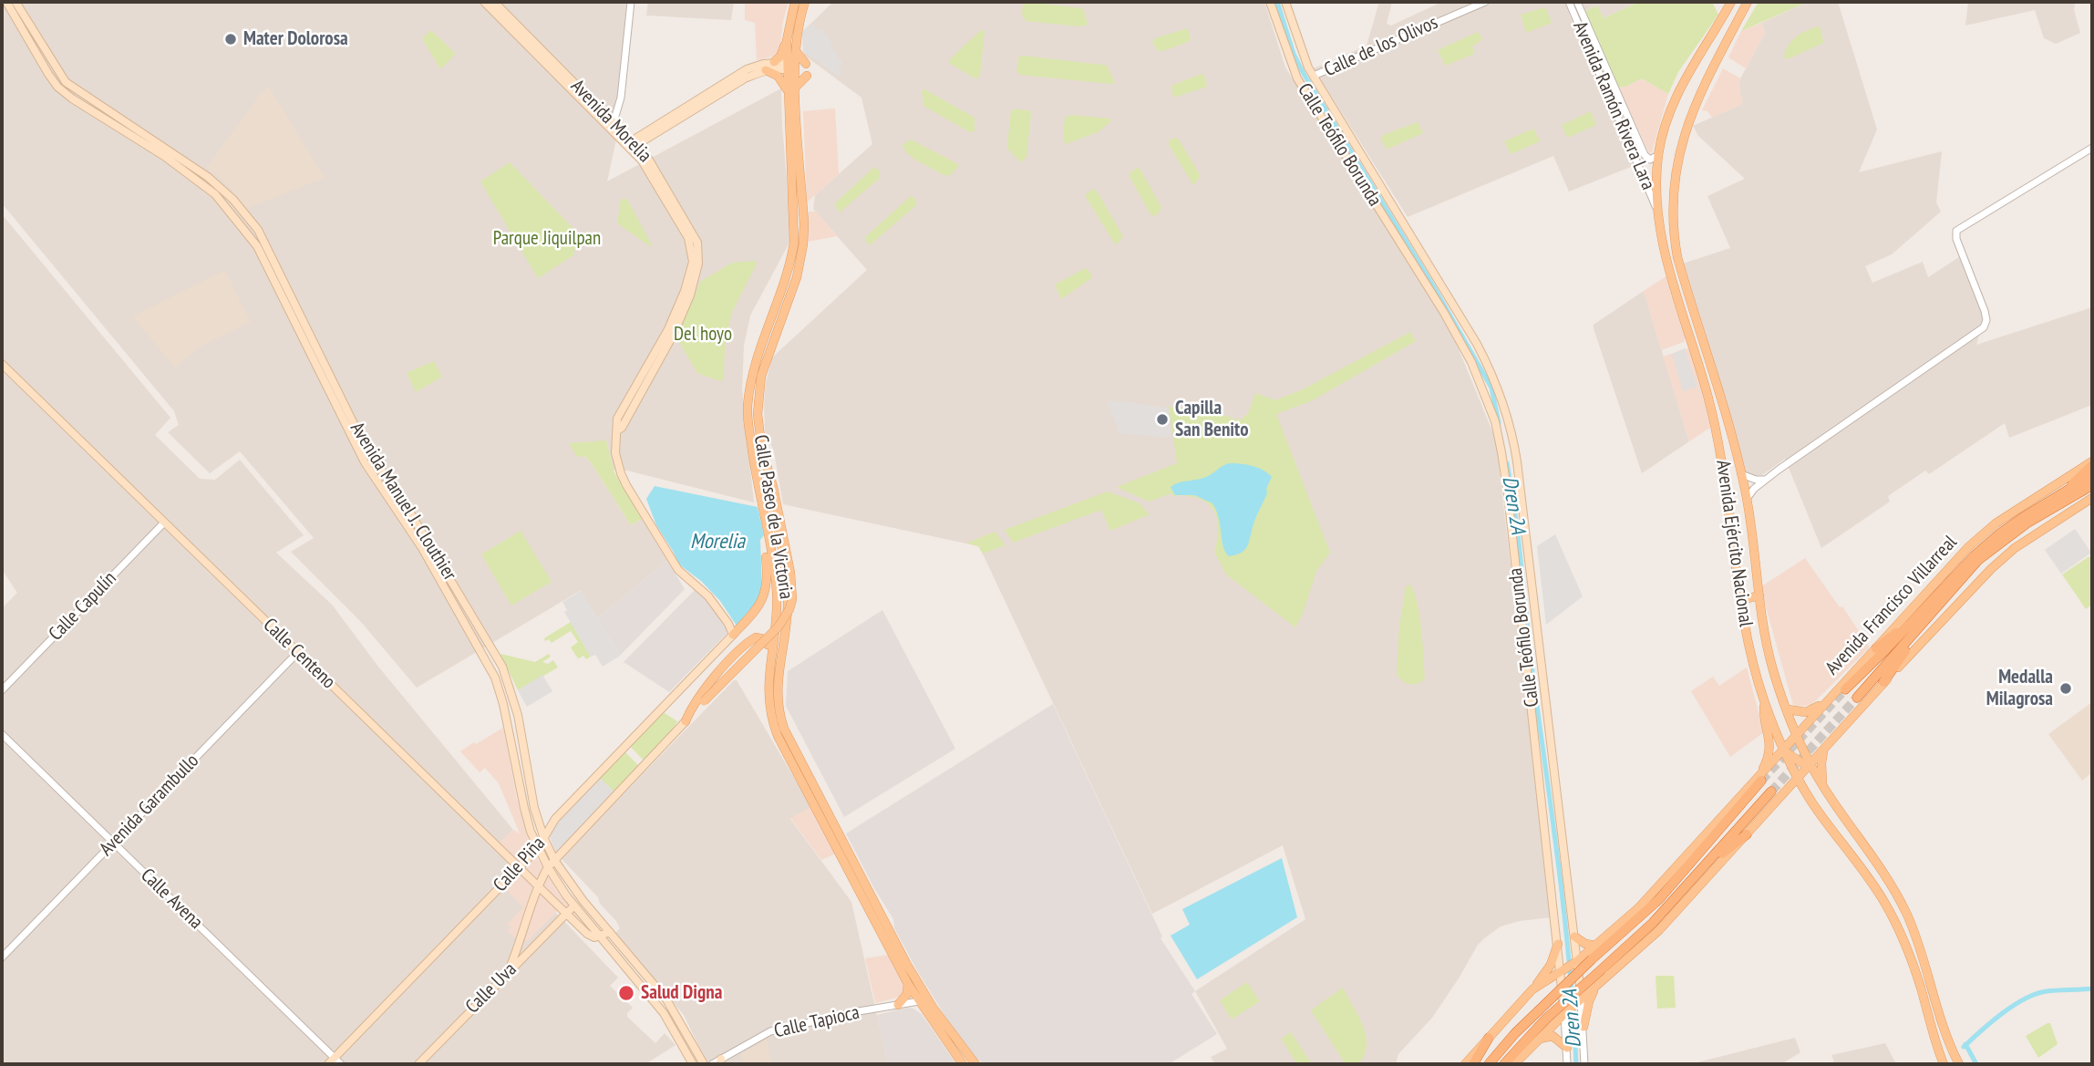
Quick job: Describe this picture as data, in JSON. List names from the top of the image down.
{
  "streets": {
    "highway": ["Avenida Francisco Villarreal"],
    "main road": [
      "Avenida Morelia",
      "Calle Teófilo Borunda",
      "Avenida Manuel J. Clouthier",
      "Calle Paseo de la Victoria",
      "Avenida Ejército Nacional",
      "Calle Centeno",
      "Calle Piña",
      "Calle Uva"
    ],
    "street": [
      "Calle de los Olivos",
      "Avenida Ramón Rivera Lara",
      "Calle Capulín",
      "Avenida Garambullo",
      "Calle Avena",
      "Calle Tapioca"
    ]
  },
  "crossings": [
    ["Calle de los Olivos", "Calle Teófilo Borunda"],
    ["Avenida Ramón Rivera Lara", "Avenida Ejército Nacional"],
    ["Avenida Morelia", "Calle Piña"],
    ["Calle Teófilo Borunda", "Avenida Francisco Villarreal"],
    ["Avenida Manuel J. Clouthier", "Calle Centeno"],
    ["Avenida Manuel J. Clouthier", "Calle Piña"],
    ["Avenida Manuel J. Clouthier", "Calle Uva"],
    ["Calle Paseo de la Victoria", "Calle Tapioca"],
    ["Avenida Ejército Nacional", "Avenida Francisco Villarreal"],
    ["Calle Capulín", "Calle Centeno"],
    ["Calle Centeno", "Avenida Garambullo"],
    ["Calle Centeno", "Calle Piña"],
    ["Calle Centeno", "Calle Uva"],
    ["Avenida Garambullo", "Calle Avena"],
    ["Calle Piña", "Calle Avena"],
    ["Calle Piña", "Calle Uva"]
  ],
  "water": ["Dren 2A", "Morelia"],
  "parks": ["Parque Jiquilpan", "Del hoyo"],
  "places": [
    "Mater Dolorosa",
    "Capilla San Benito",
    "Medalla Milagrosa",
    "Salud Digna"
  ]
}
